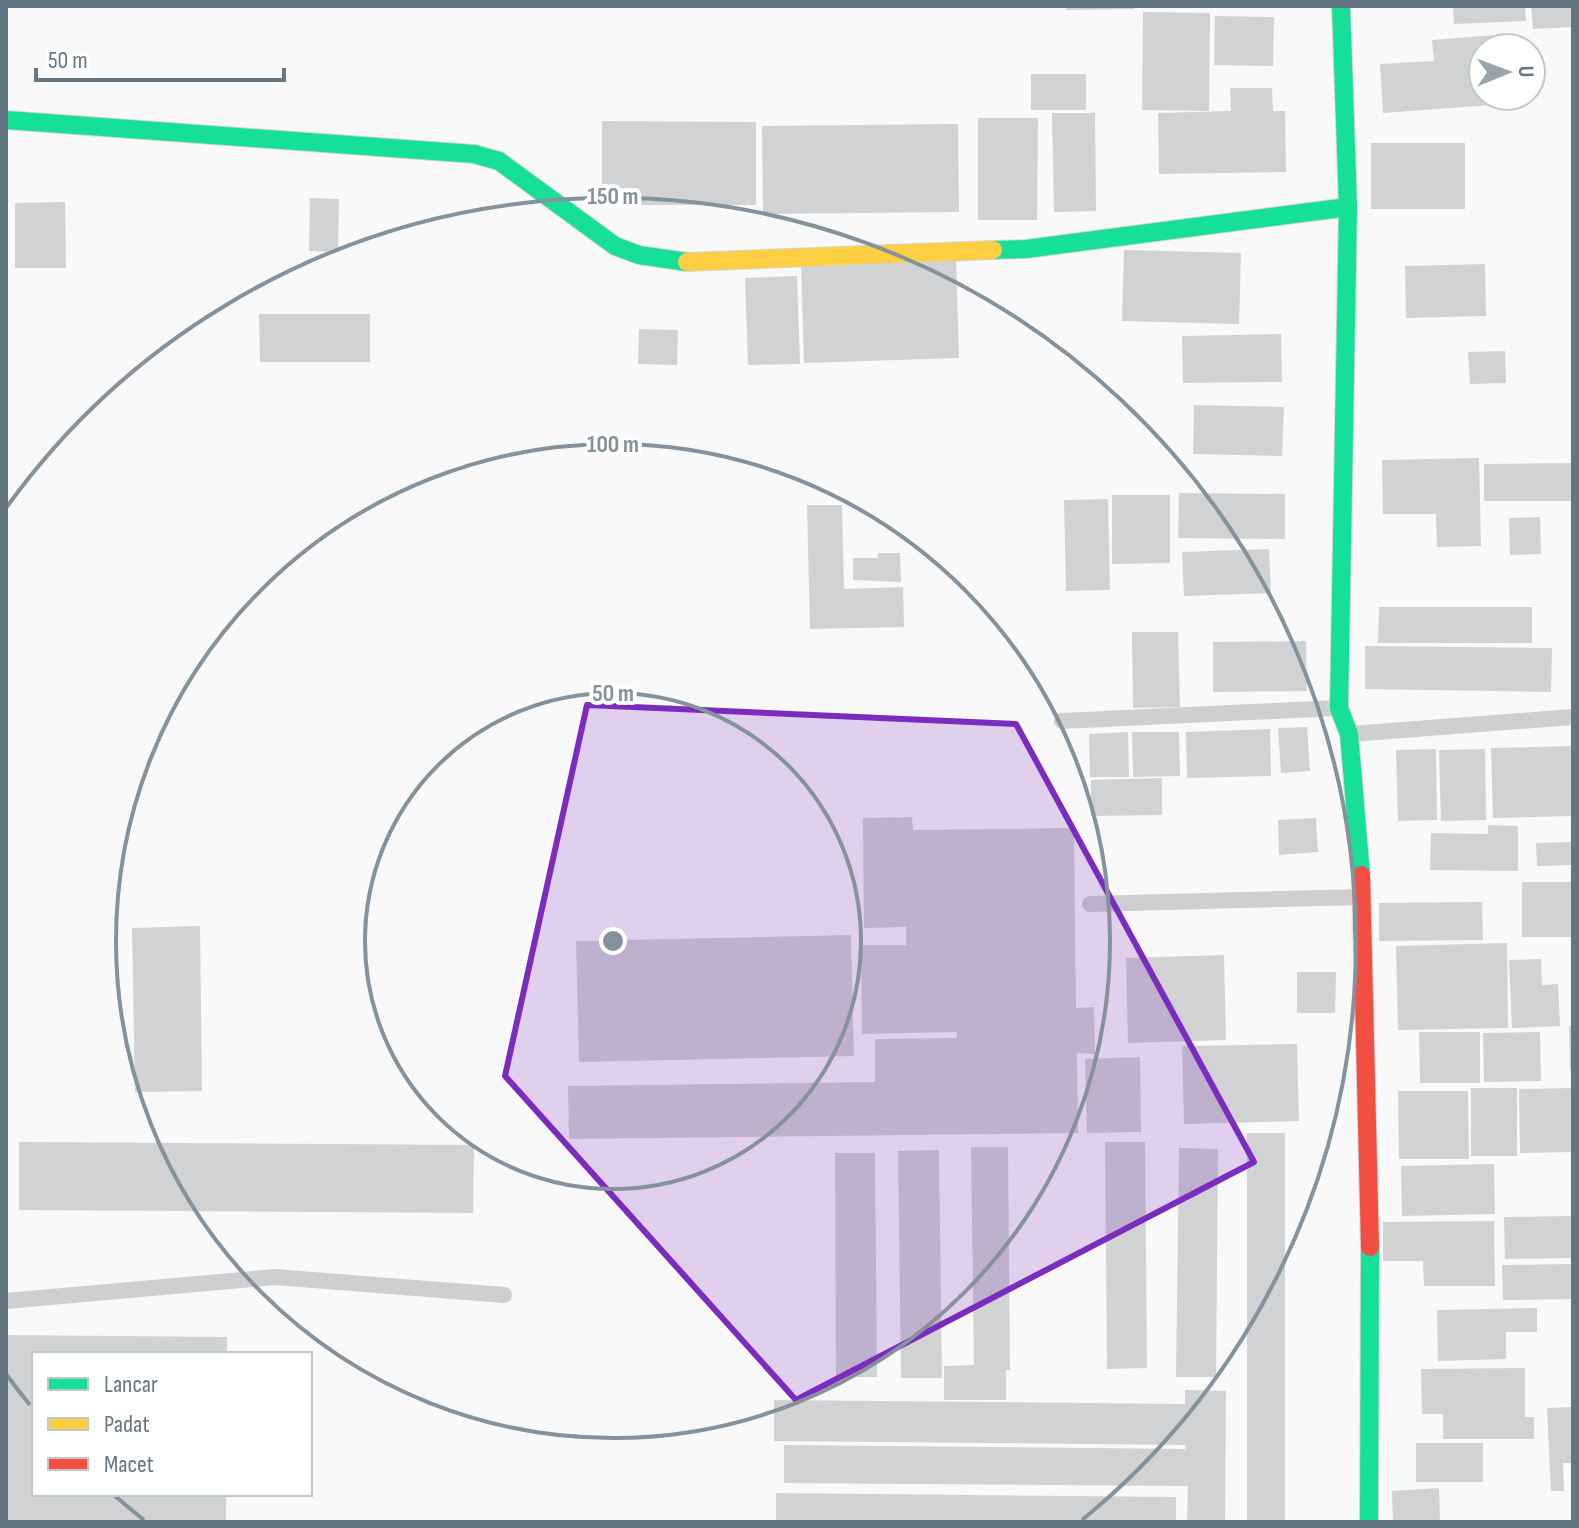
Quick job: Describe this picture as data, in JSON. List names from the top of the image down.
{
  "legend": ["Lancar", "Padat", "Macet"],
  "scale_bar": "50 m",
  "north": "right",
  "rings": ["150 m", "100 m", "50 m"]
}
